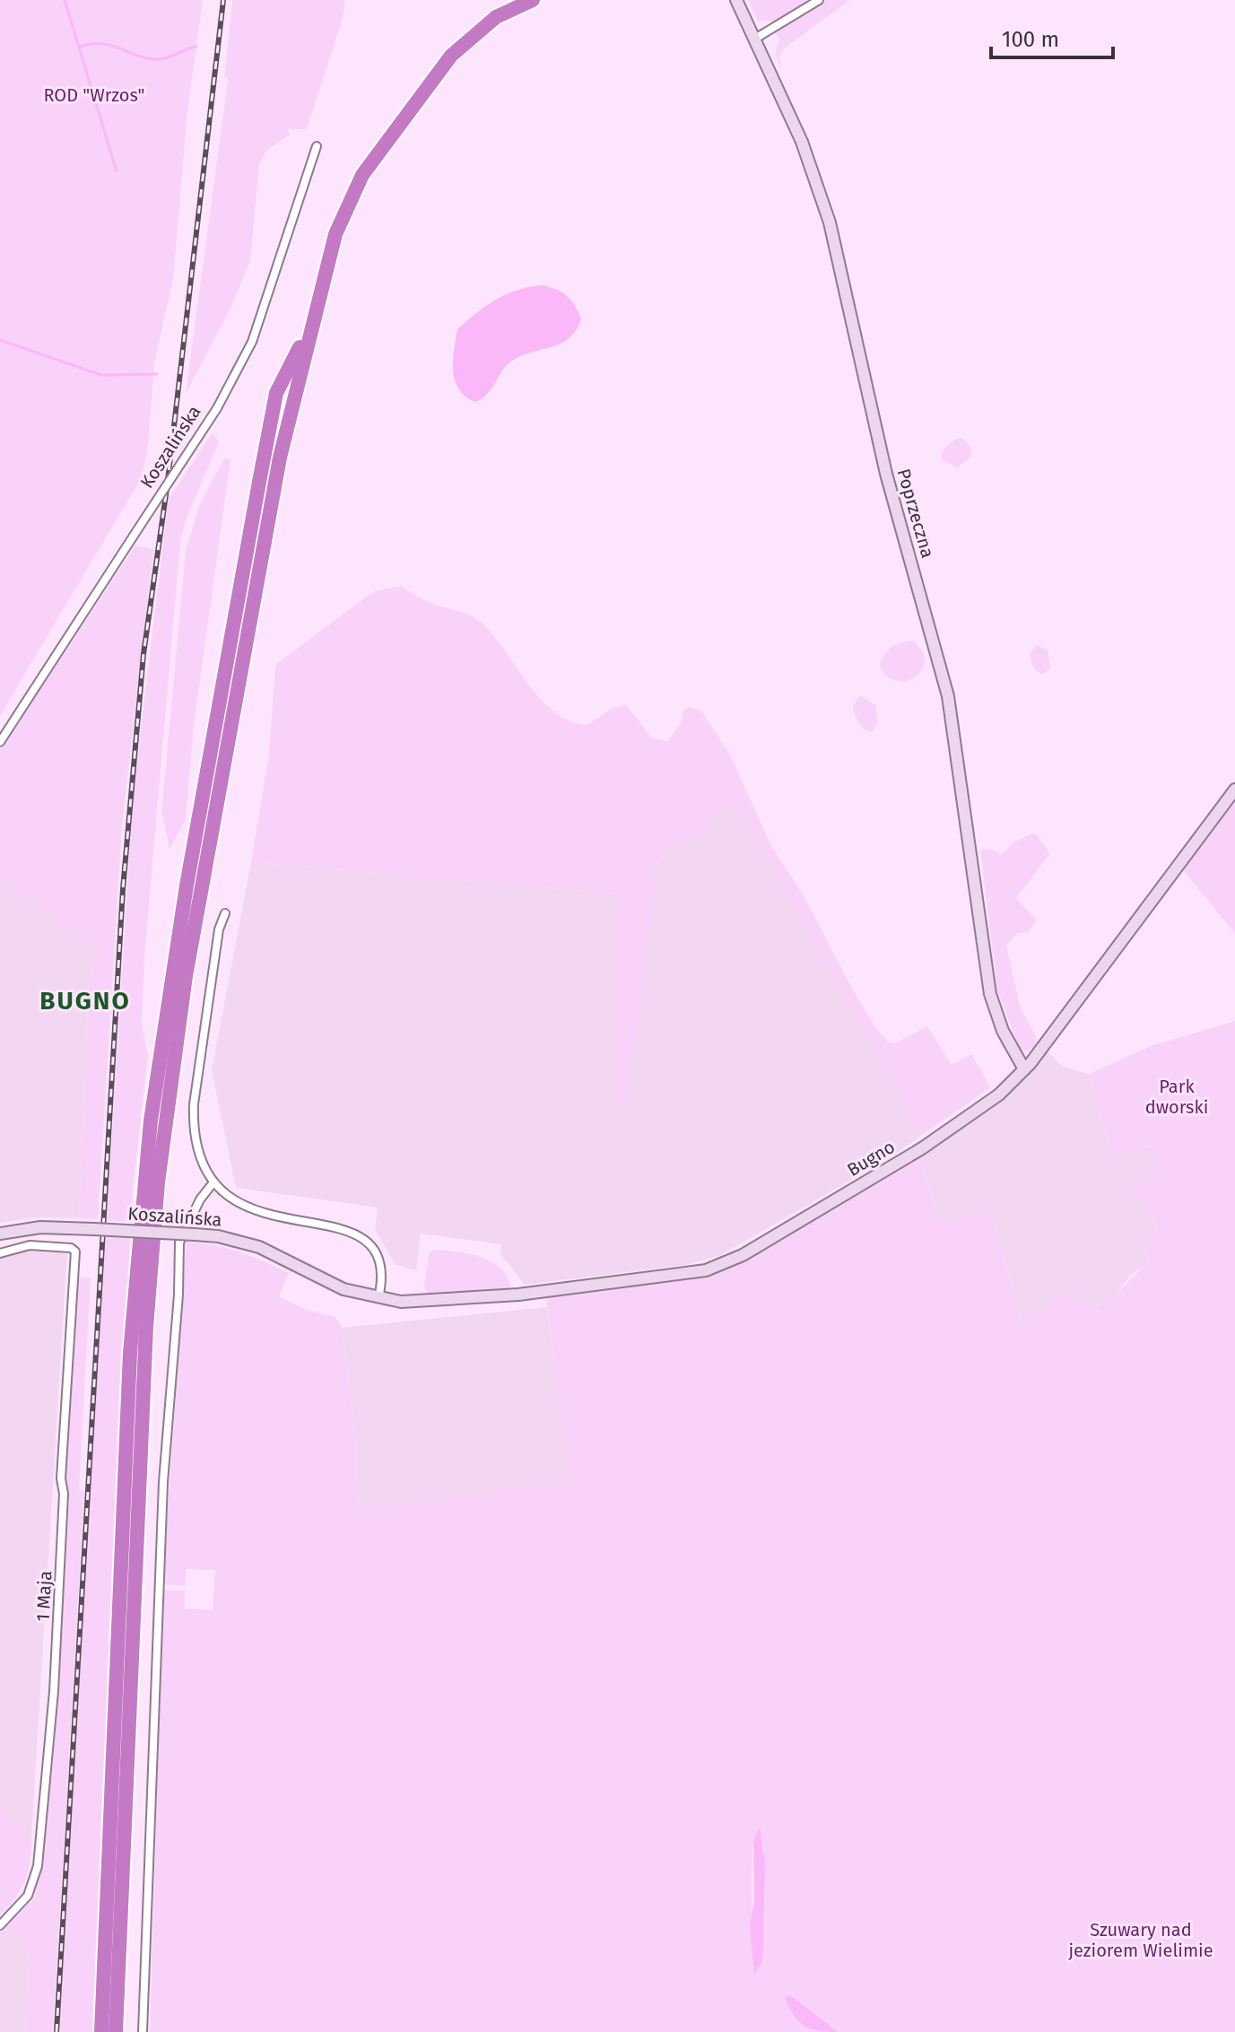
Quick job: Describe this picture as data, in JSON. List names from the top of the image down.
{
  "streets": {
    "street": [
      "Koszalińska",
      "Poprzeczna",
      "Bugno",
      "1 Maja"
    ]
  },
  "crossings": [
    ["Koszalińska", "Bugno"],
    ["Poprzeczna", "Bugno"]
  ],
  "districts": ["BUGNO"],
  "parks": ["ROD \"Wrzos\"", "Park dworski", "Szuwary nad jeziorem Wielimie"],
  "scale_bar": "100 m"
}
